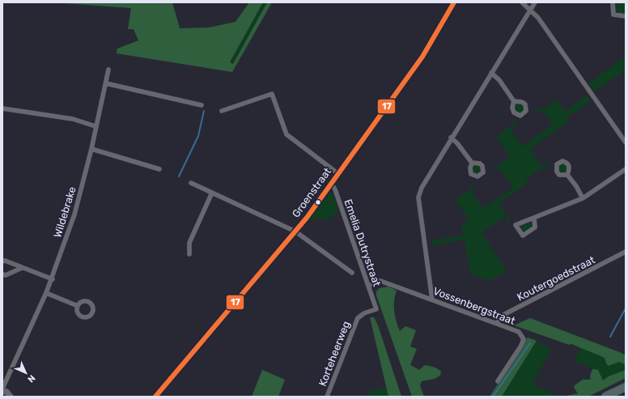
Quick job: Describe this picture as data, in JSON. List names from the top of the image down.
{
  "streets": {
    "street": [
      "Groenstraat",
      "Wildebrake",
      "Emelia Dutrystraat",
      "Koutergoedstraat",
      "Vossenbergstraat",
      "Korteheerweg"
    ]
  },
  "crossings": [
    ["Groenstraat", "Emelia Dutrystraat"],
    ["Emelia Dutrystraat", "Vossenbergstraat"],
    ["Emelia Dutrystraat", "Korteheerweg"],
    ["Koutergoedstraat", "Vossenbergstraat"]
  ],
  "lines": ["transit line 17"],
  "north": "bottom right"
}
